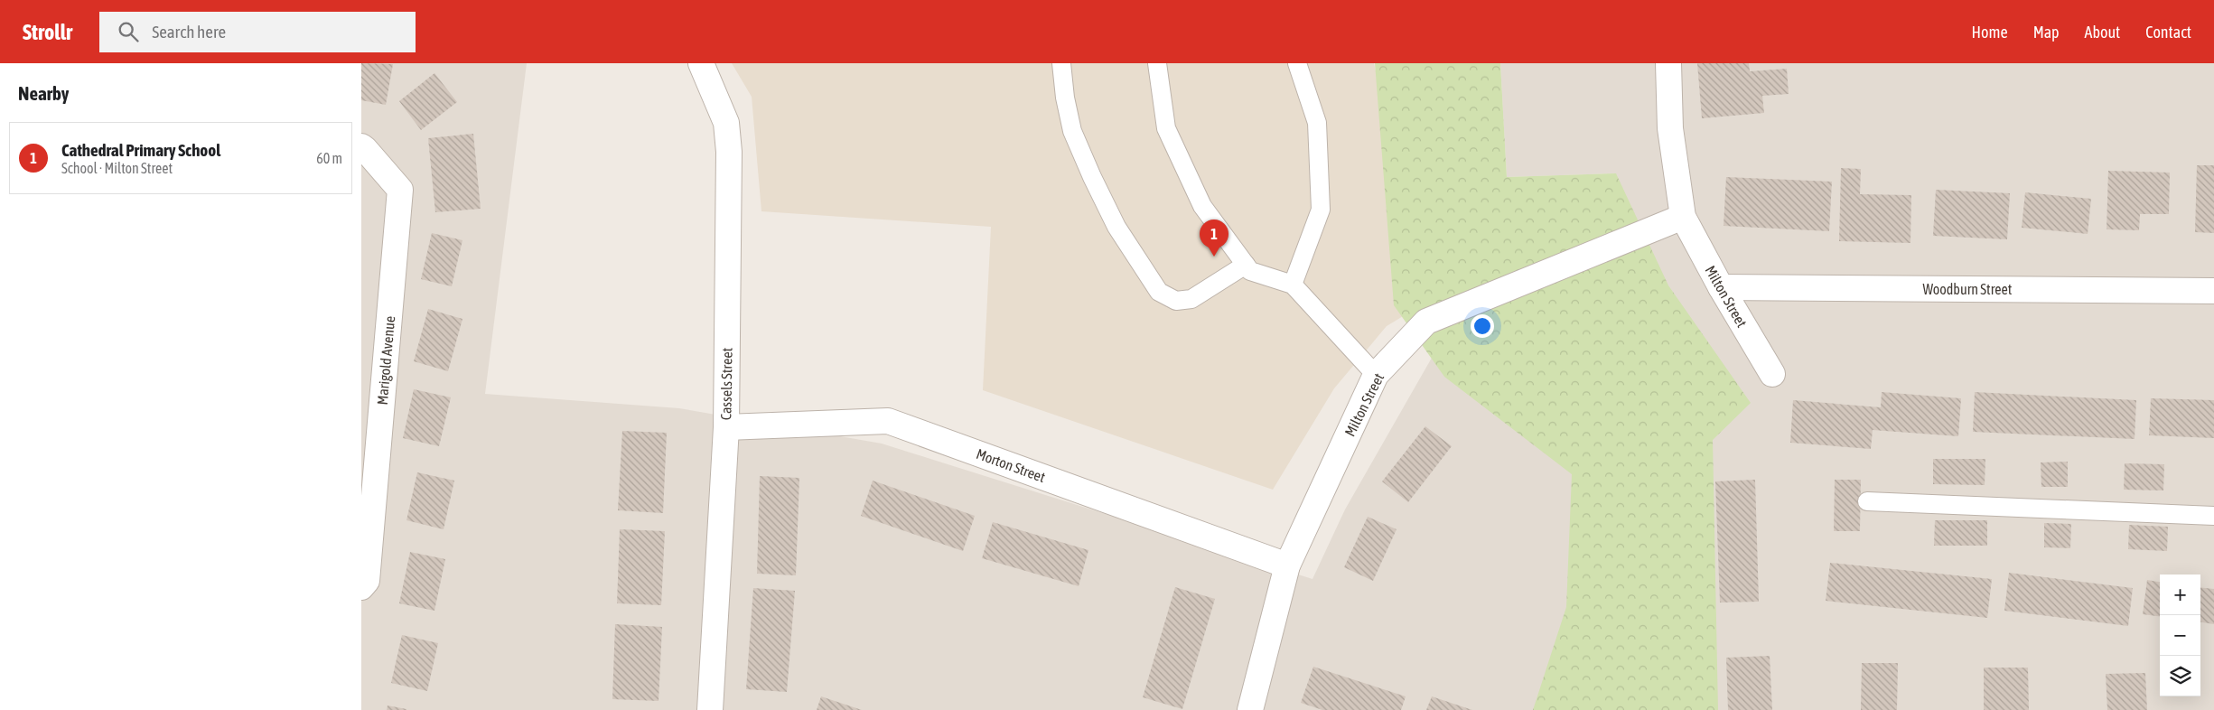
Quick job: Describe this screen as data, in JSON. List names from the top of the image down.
{
  "streets": {
    "street": [
      "Woodburn Street",
      "Milton Street",
      "Marigold Avenue",
      "Cassels Street",
      "Morton Street"
    ]
  },
  "crossings": [
    ["Woodburn Street", "Milton Street"],
    ["Milton Street", "Morton Street"],
    ["Cassels Street", "Morton Street"]
  ],
  "page": {
    "header": "Strollr",
    "search": "Search here",
    "nav": [
      "Home",
      "Map",
      "About",
      "Contact"
    ],
    "heading": "Nearby",
    "list": [
      {
        "mark": "1",
        "name": "Cathedral Primary School",
        "note": "School · Milton Street",
        "value": "60 m"
      }
    ],
    "pins": "1",
    "map_buttons": ["+", "−"]
  }
}
